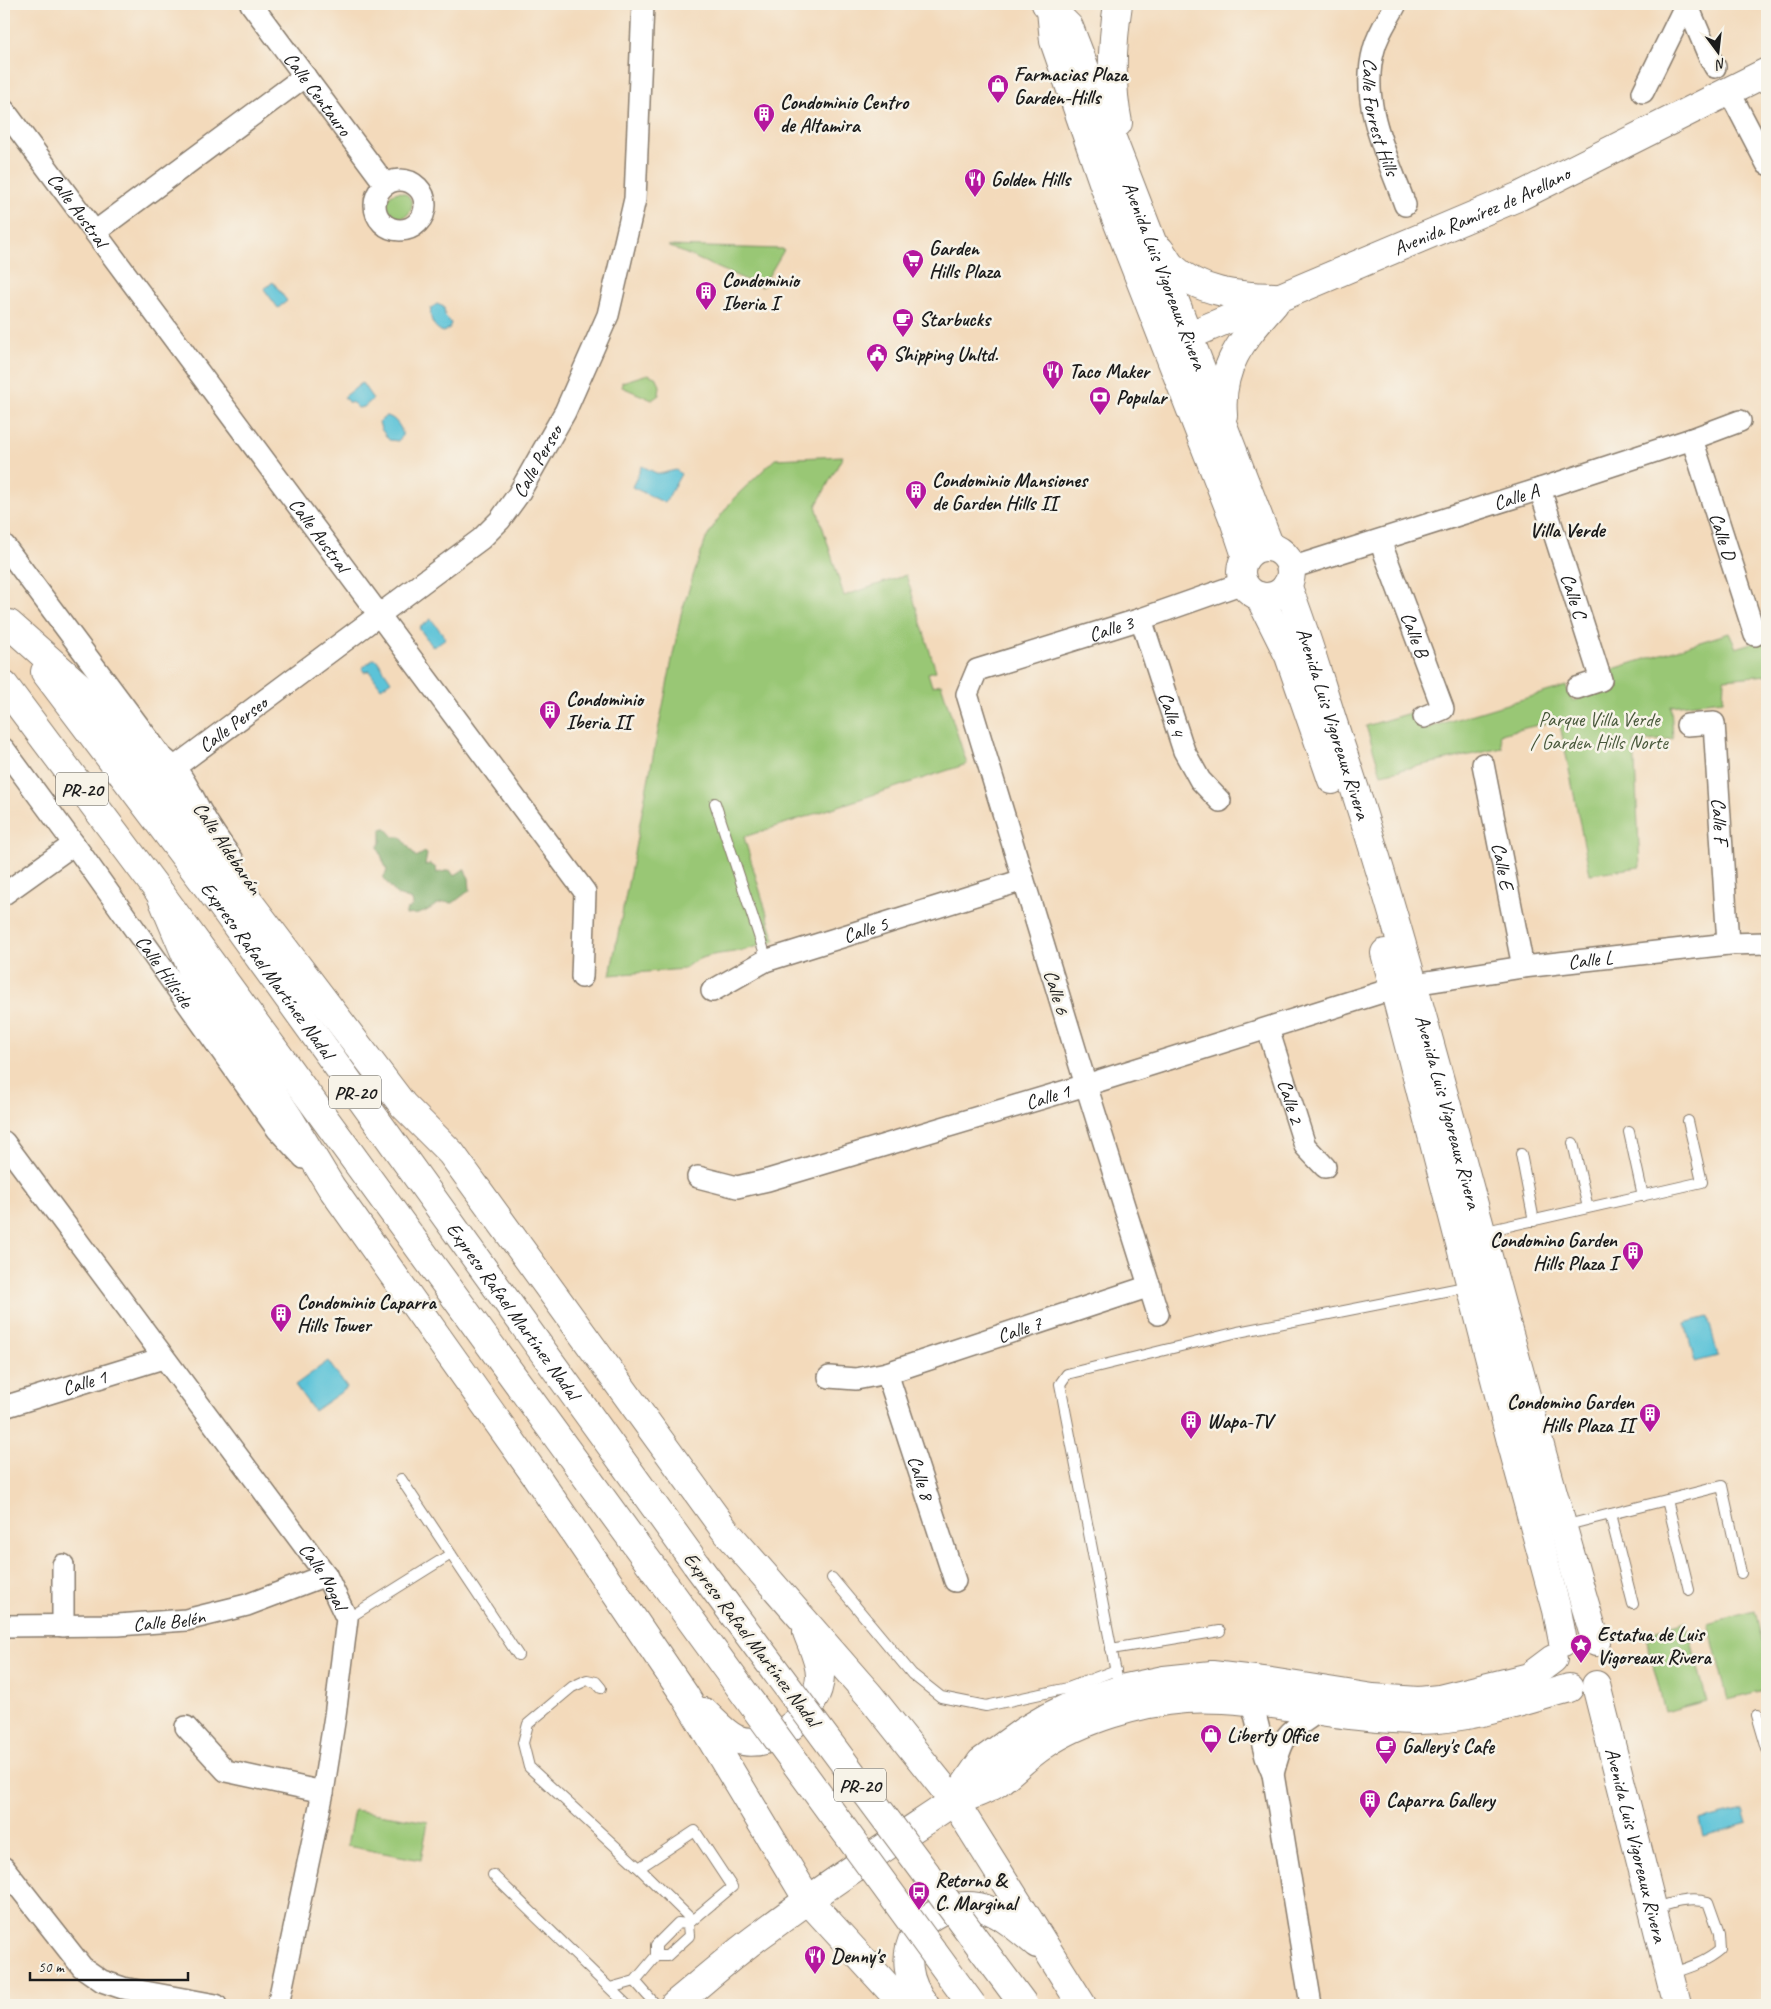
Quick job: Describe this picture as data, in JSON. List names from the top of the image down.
{
  "streets": {
    "main road": [
      "Avenida Ramírez de Arellano",
      "Avenida Luis Vigoreaux Rivera",
      "PR-20",
      "Expreso Rafael Martínez Nadal"
    ],
    "street": [
      "Calle Centauro",
      "Calle Forrest Hills",
      "Calle Austral",
      "Calle Perseo",
      "Calle A",
      "Calle D",
      "Calle C",
      "Calle 3",
      "Calle B",
      "Calle 4",
      "Calle F",
      "Calle Aldebarán",
      "Calle E",
      "Calle 5",
      "Calle L",
      "Calle Hillside",
      "Calle 6",
      "Calle 1",
      "Calle 2",
      "Calle 7",
      "Calle 8",
      "Calle Nogal",
      "Calle Belén"
    ]
  },
  "crossings": [
    ["Calle Austral", "Calle Perseo"],
    ["Avenida Ramírez de Arellano", "Avenida Luis Vigoreaux Rivera"],
    ["Avenida Luis Vigoreaux Rivera", "Calle A"],
    ["Avenida Luis Vigoreaux Rivera", "Calle 3"],
    ["Avenida Luis Vigoreaux Rivera", "Calle L"],
    ["Avenida Luis Vigoreaux Rivera", "Calle 1"],
    ["Calle Perseo", "Calle Aldebarán"],
    ["Calle A", "Calle D"],
    ["Calle A", "Calle C"],
    ["Calle A", "Calle B"],
    ["Calle 3", "Calle 4"],
    ["Calle 3", "Calle 6"],
    ["Calle F", "Calle L"],
    ["Calle E", "Calle L"],
    ["Calle 5", "Calle 6"],
    ["Calle L", "Calle 1"],
    ["Calle 6", "Calle 1"],
    ["Calle 6", "Calle 7"],
    ["Calle 1", "Calle 2"],
    ["Calle 1", "Calle Nogal"],
    ["Calle 7", "Calle 8"],
    ["Calle Nogal", "Calle Belén"]
  ],
  "districts": ["Villa Verde"],
  "parks": ["Parque Villa Verde / Garden Hills Norte"],
  "places": {
    "shop": ["Farmacias Plaza Garden-Hills", "Liberty Office"],
    "building": [
      "Condominio Centro de Altamira",
      "Condominio Iberia I",
      "Condominio Mansiones de Garden Hills II",
      "Condominio Iberia II",
      "Condomino Garden Hills Plaza I",
      "Condominio Caparra Hills Tower",
      "Condomino Garden Hills Plaza II",
      "Wapa-TV",
      "Caparra Gallery"
    ],
    "restaurant": ["Golden Hills", "Taco Maker", "Denny's"],
    "supermarket": ["Garden Hills Plaza"],
    "cafe": ["Starbucks", "Gallery's Cafe"],
    "public building": ["Shipping Unltd."],
    "bank": ["Popular"],
    "place": ["Estatua de Luis Vigoreaux Rivera"],
    "bus stop": ["Retorno & C. Marginal"]
  },
  "scale_bar": "50 m",
  "north": "bottom"
}
